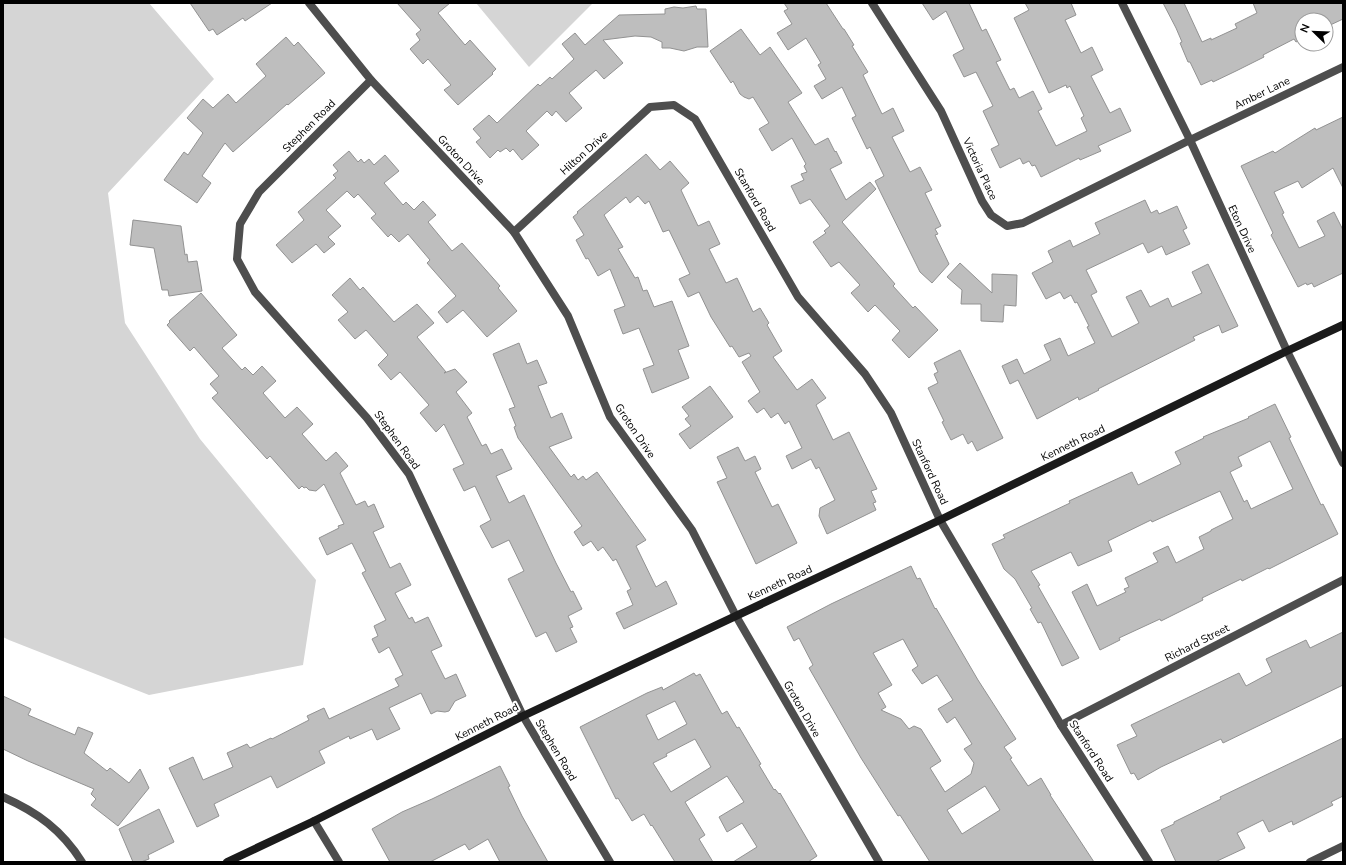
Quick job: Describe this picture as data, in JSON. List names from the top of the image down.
{
  "streets": {
    "street": [
      "Amber Lane",
      "Stephen Road",
      "Hilton Drive",
      "Groton Drive",
      "Victoria Place",
      "Stanford Road",
      "Eton Drive",
      "Kenneth Road",
      "Richard Street"
    ]
  },
  "crossings": [
    ["Amber Lane", "Victoria Place"],
    ["Amber Lane", "Eton Drive"],
    ["Stephen Road", "Groton Drive"],
    ["Stephen Road", "Kenneth Road"],
    ["Hilton Drive", "Groton Drive"],
    ["Hilton Drive", "Stanford Road"],
    ["Groton Drive", "Kenneth Road"],
    ["Victoria Place", "Eton Drive"],
    ["Stanford Road", "Kenneth Road"],
    ["Stanford Road", "Richard Street"],
    ["Eton Drive", "Kenneth Road"]
  ],
  "north": "top left"
}
